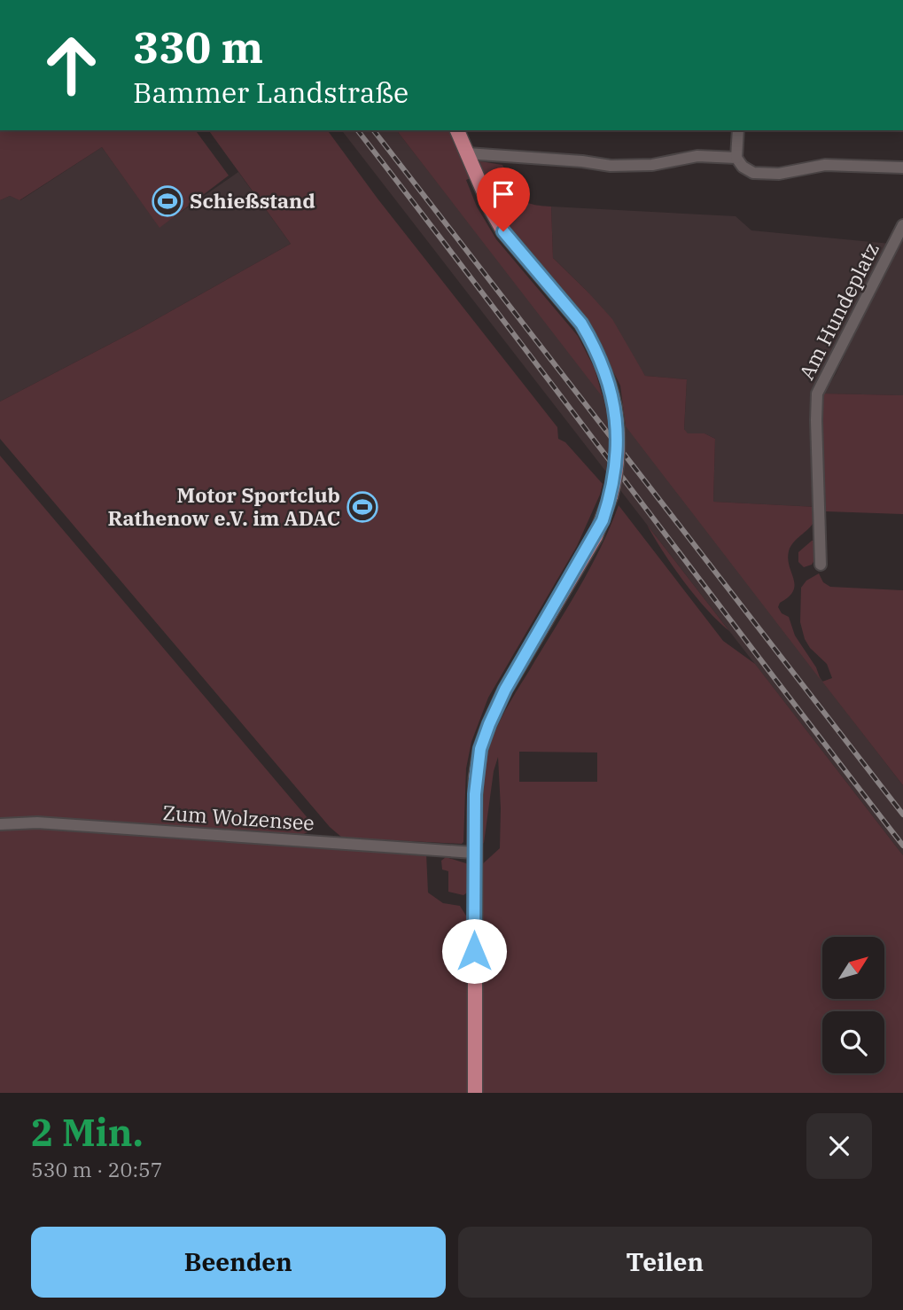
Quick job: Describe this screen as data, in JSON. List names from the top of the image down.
{
  "streets": {
    "street": ["Am Hundeplatz", "Zum Wolzensee"]
  },
  "places": {
    "sports": ["Schießstand", "Motor Sportclub Rathenow e.V. im ADAC"]
  },
  "north": "top right",
  "page": {
    "turn": ["330 m", "Bammer Landstraße"],
    "heading": ["2 Min.", "530 m · 20:57"],
    "buttons": ["Beenden", "Teilen"]
  }
}
